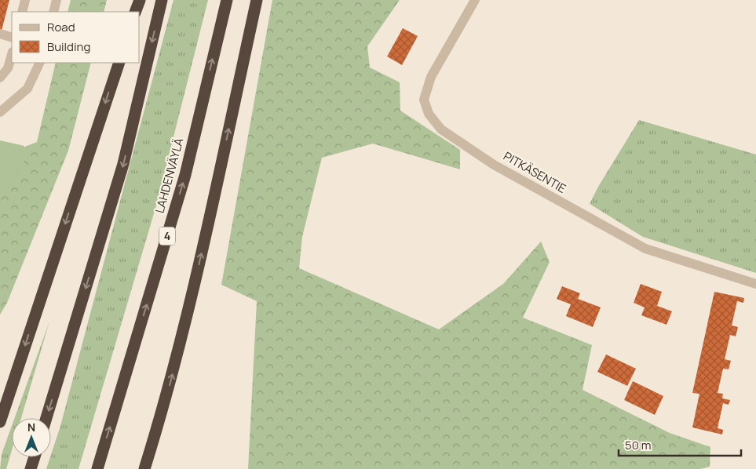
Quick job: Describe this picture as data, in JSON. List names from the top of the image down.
{
  "streets": {
    "highway": ["LAHDENVÄYLÄ", "4"],
    "street": ["PITKÄSENTIE"]
  },
  "legend": ["Road", "Building"],
  "scale_bar": "50 m",
  "north": "top"
}
